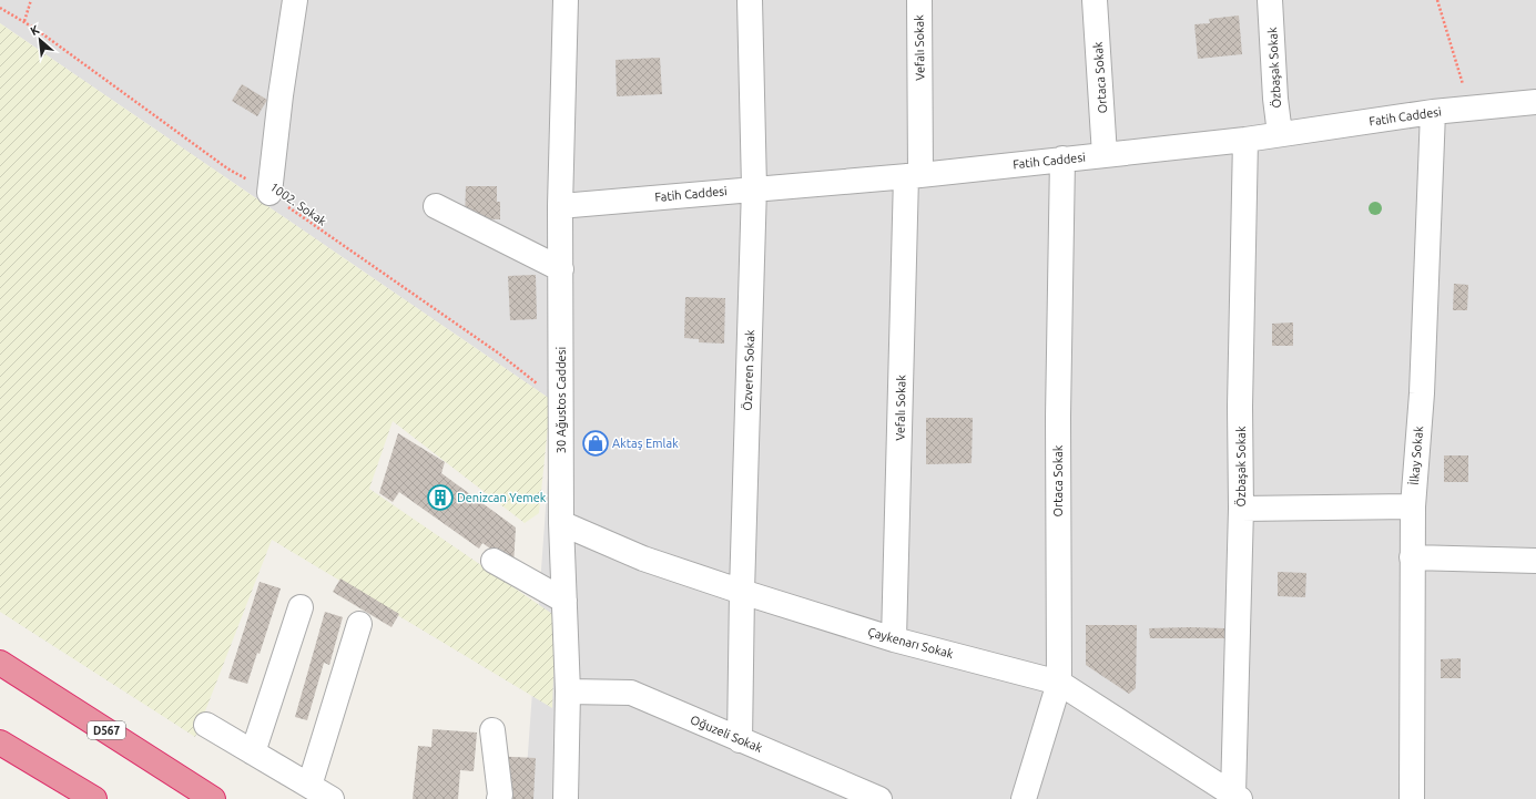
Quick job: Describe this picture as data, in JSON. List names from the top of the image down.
{
  "streets": {
    "highway": ["D567"],
    "street": [
      "Vefalı Sokak",
      "Özbaşak Sokak",
      "Ortaca Sokak",
      "Fatih Caddesi",
      "Özveren Sokak",
      "30 Ağustos Caddesi",
      "İlkay Sokak",
      "Çaykenarı Sokak",
      "Oğuzeli Sokak"
    ],
    "path": ["1002. Sokak"]
  },
  "crossings": [
    ["Vefalı Sokak", "Fatih Caddesi"],
    ["Vefalı Sokak", "Çaykenarı Sokak"],
    ["Özbaşak Sokak", "Fatih Caddesi"],
    ["Özbaşak Sokak", "Çaykenarı Sokak"],
    ["Ortaca Sokak", "Fatih Caddesi"],
    ["Ortaca Sokak", "Çaykenarı Sokak"],
    ["Fatih Caddesi", "Özveren Sokak"],
    ["Fatih Caddesi", "30 Ağustos Caddesi"],
    ["Fatih Caddesi", "İlkay Sokak"],
    ["1002. Sokak", "30 Ağustos Caddesi"],
    ["Özveren Sokak", "Çaykenarı Sokak"],
    ["Özveren Sokak", "Oğuzeli Sokak"],
    ["30 Ağustos Caddesi", "Çaykenarı Sokak"],
    ["30 Ağustos Caddesi", "Oğuzeli Sokak"]
  ],
  "places": {
    "shop": ["Aktaş Emlak"],
    "building": ["Denizcan Yemek"]
  },
  "north": "top left"
}
